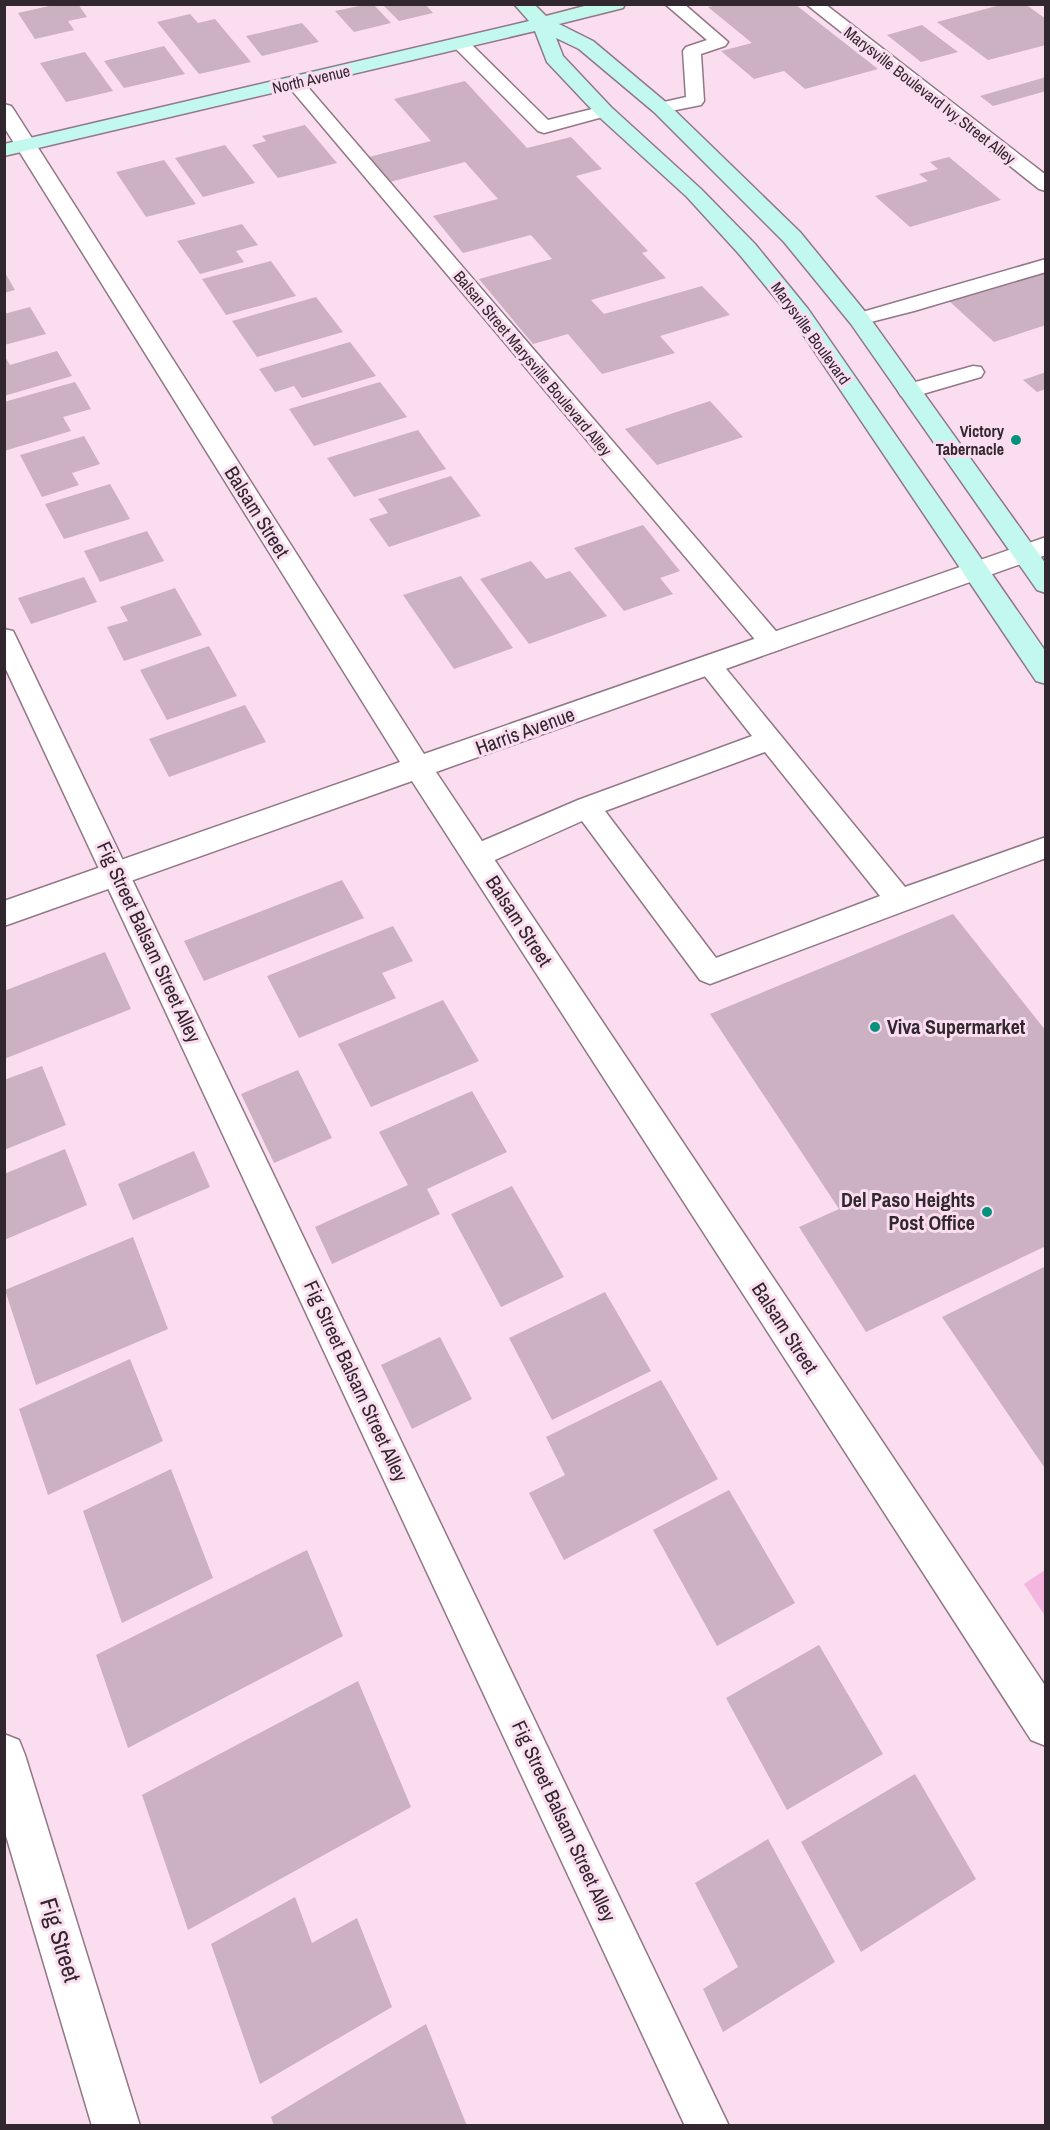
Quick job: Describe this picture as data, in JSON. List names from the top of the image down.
{
  "streets": {
    "main road": ["North Avenue", "Marysville Boulevard"],
    "street": ["Balsam Street", "Harris Avenue", "Fig Street"],
    "lane": ["Marysville Boulevard Ivy Street Alley", "Balsan Street Marysville Boulevard Alley", "Fig Street Balsam Street Alley"]
  },
  "crossings": [
    ["North Avenue", "Marysville Boulevard"],
    ["North Avenue", "Balsan Street Marysville Boulevard Alley"],
    ["North Avenue", "Balsam Street"],
    ["Marysville Boulevard", "Harris Avenue"],
    ["Balsan Street Marysville Boulevard Alley", "Harris Avenue"],
    ["Balsam Street", "Harris Avenue"],
    ["Harris Avenue", "Fig Street Balsam Street Alley"]
  ],
  "places": ["Victory Tabernacle", "Viva Supermarket", "Del Paso Heights Post Office"]
}
